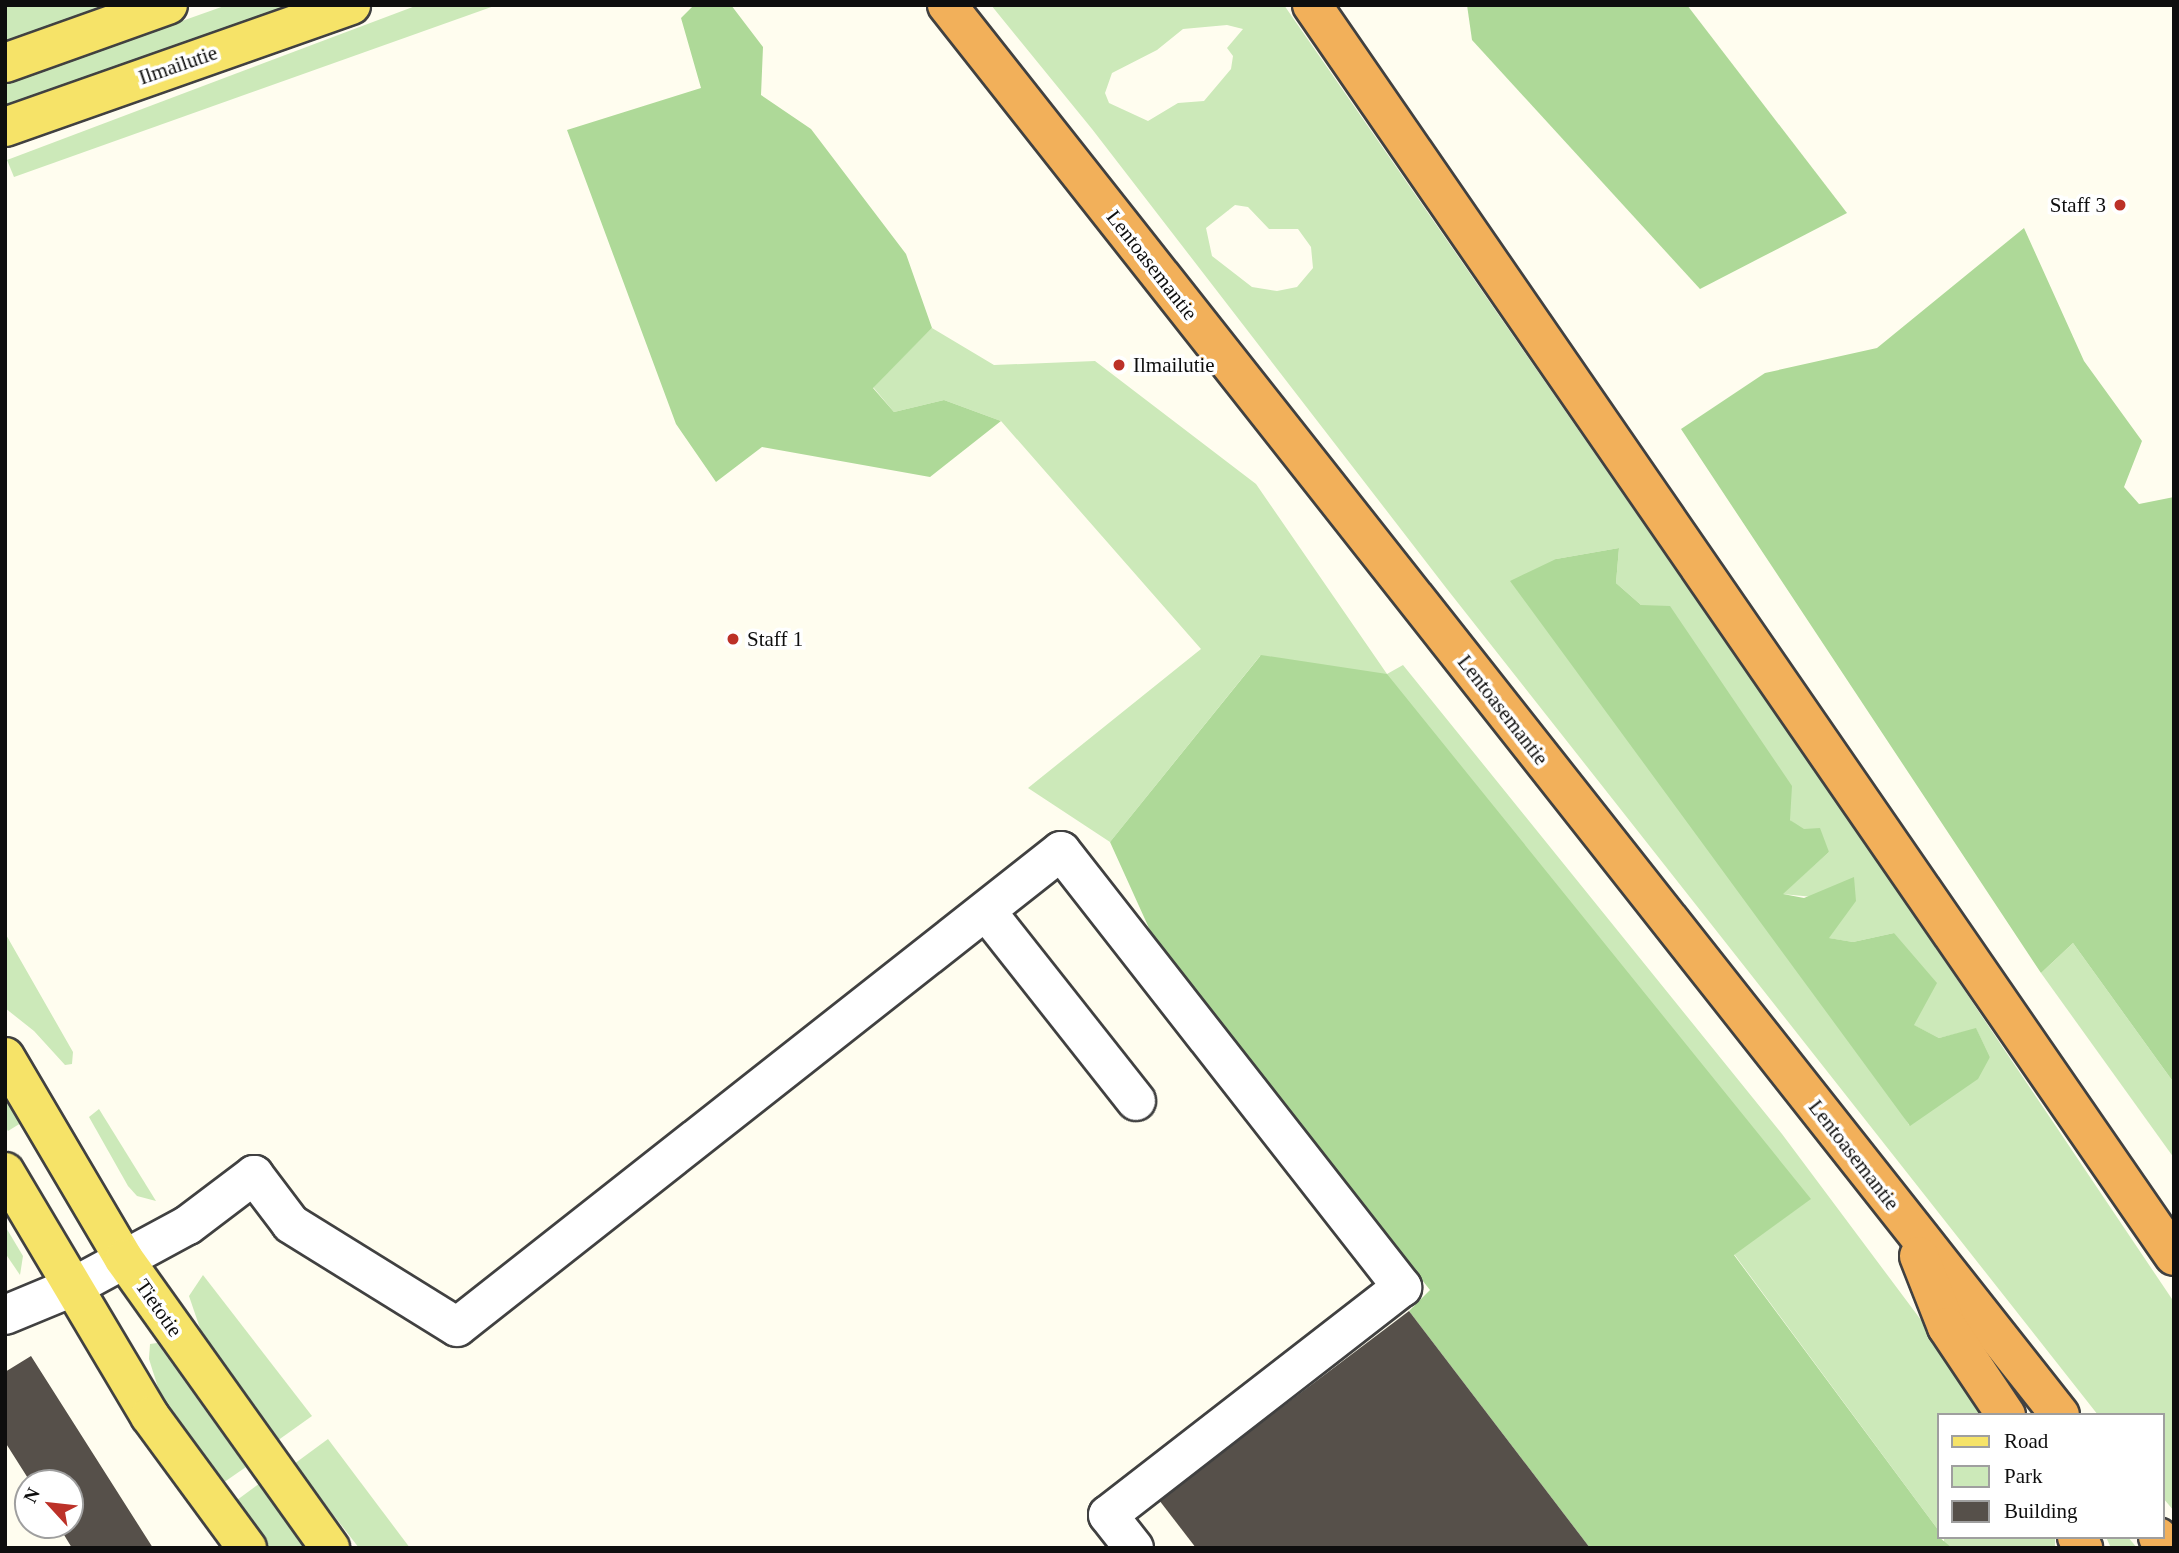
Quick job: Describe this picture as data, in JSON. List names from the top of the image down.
{
  "streets": {
    "highway": ["Lentoasemantie"],
    "main road": ["Ilmailutie", "Tietotie"]
  },
  "places": ["Staff 3", "Ilmailutie", "Staff 1"],
  "legend": ["Road", "Park", "Building"],
  "north": "top left"
}
